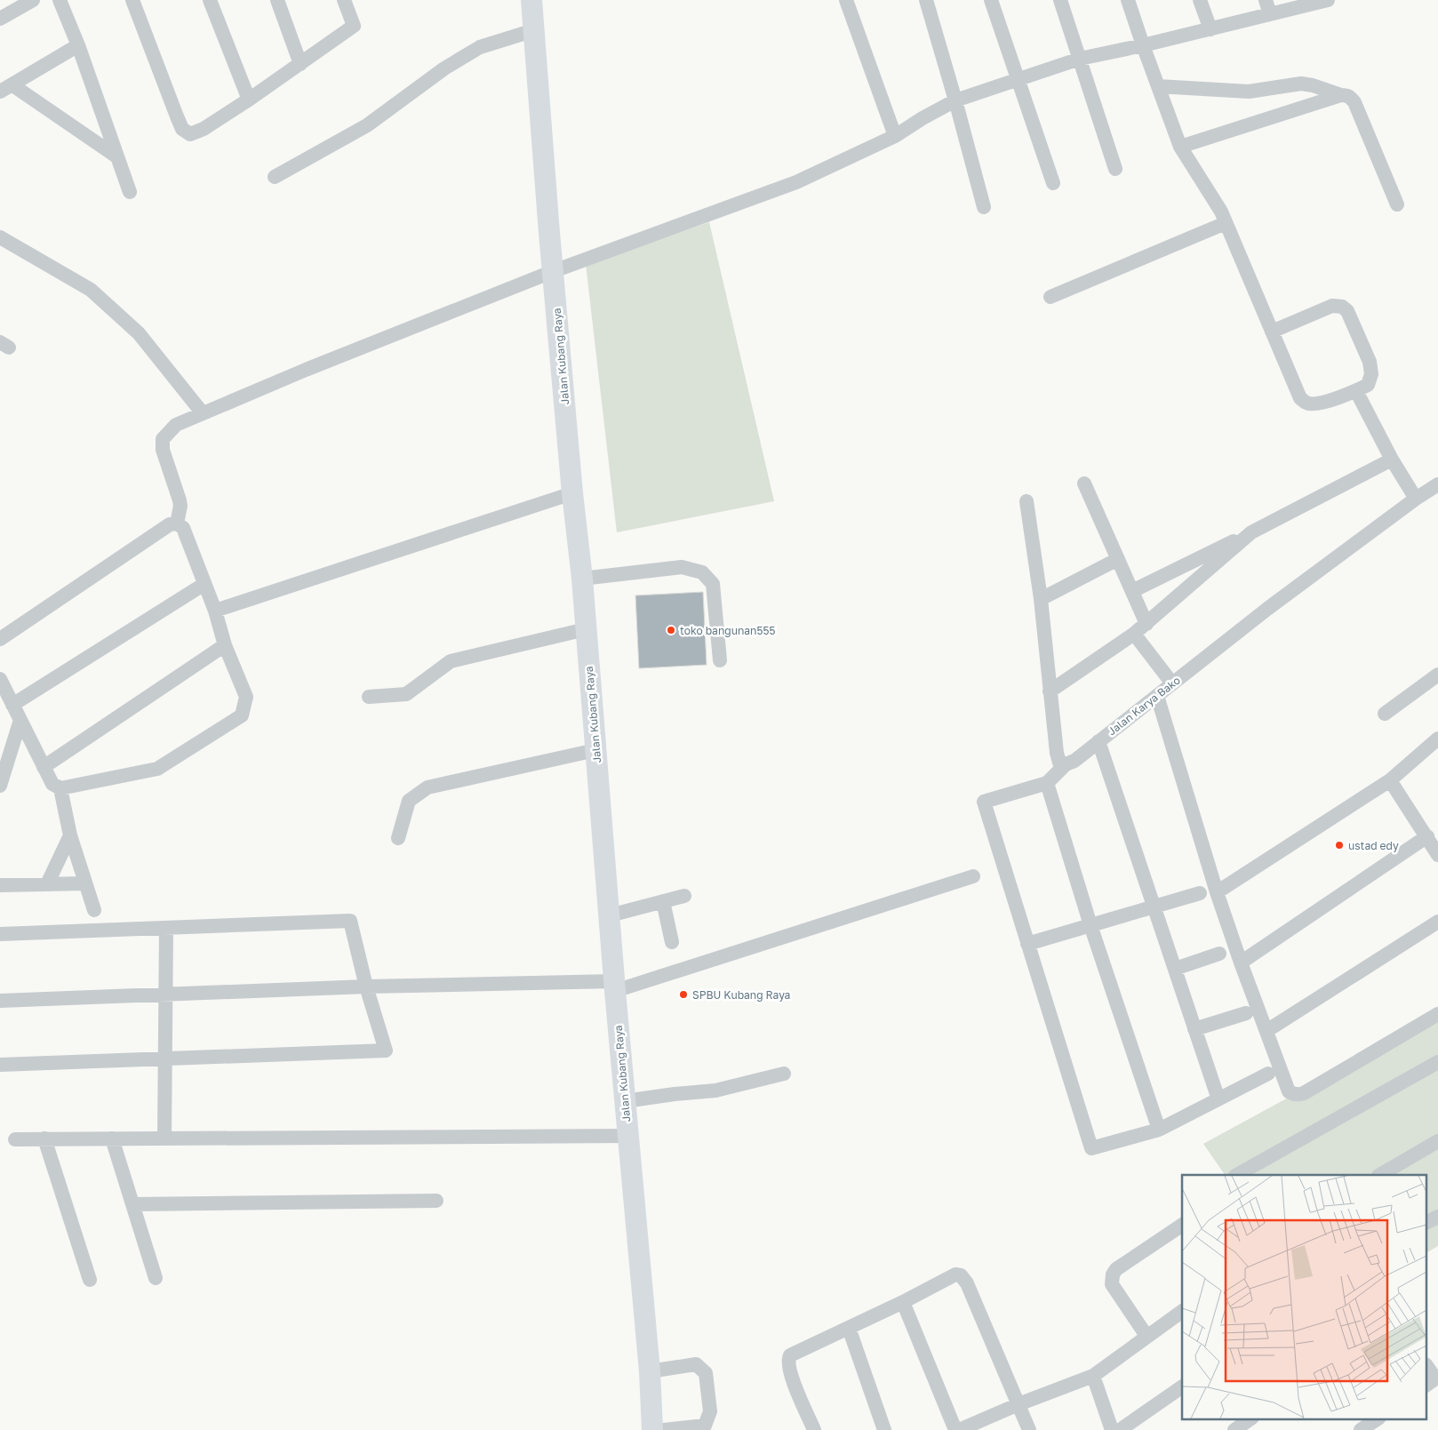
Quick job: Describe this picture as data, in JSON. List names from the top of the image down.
{
  "streets": {
    "highway": ["Jalan Kubang Raya"],
    "street": ["Jalan Karya Bako"]
  },
  "places": ["toko bangunan555", "ustad edy", "SPBU Kubang Raya"]
}
